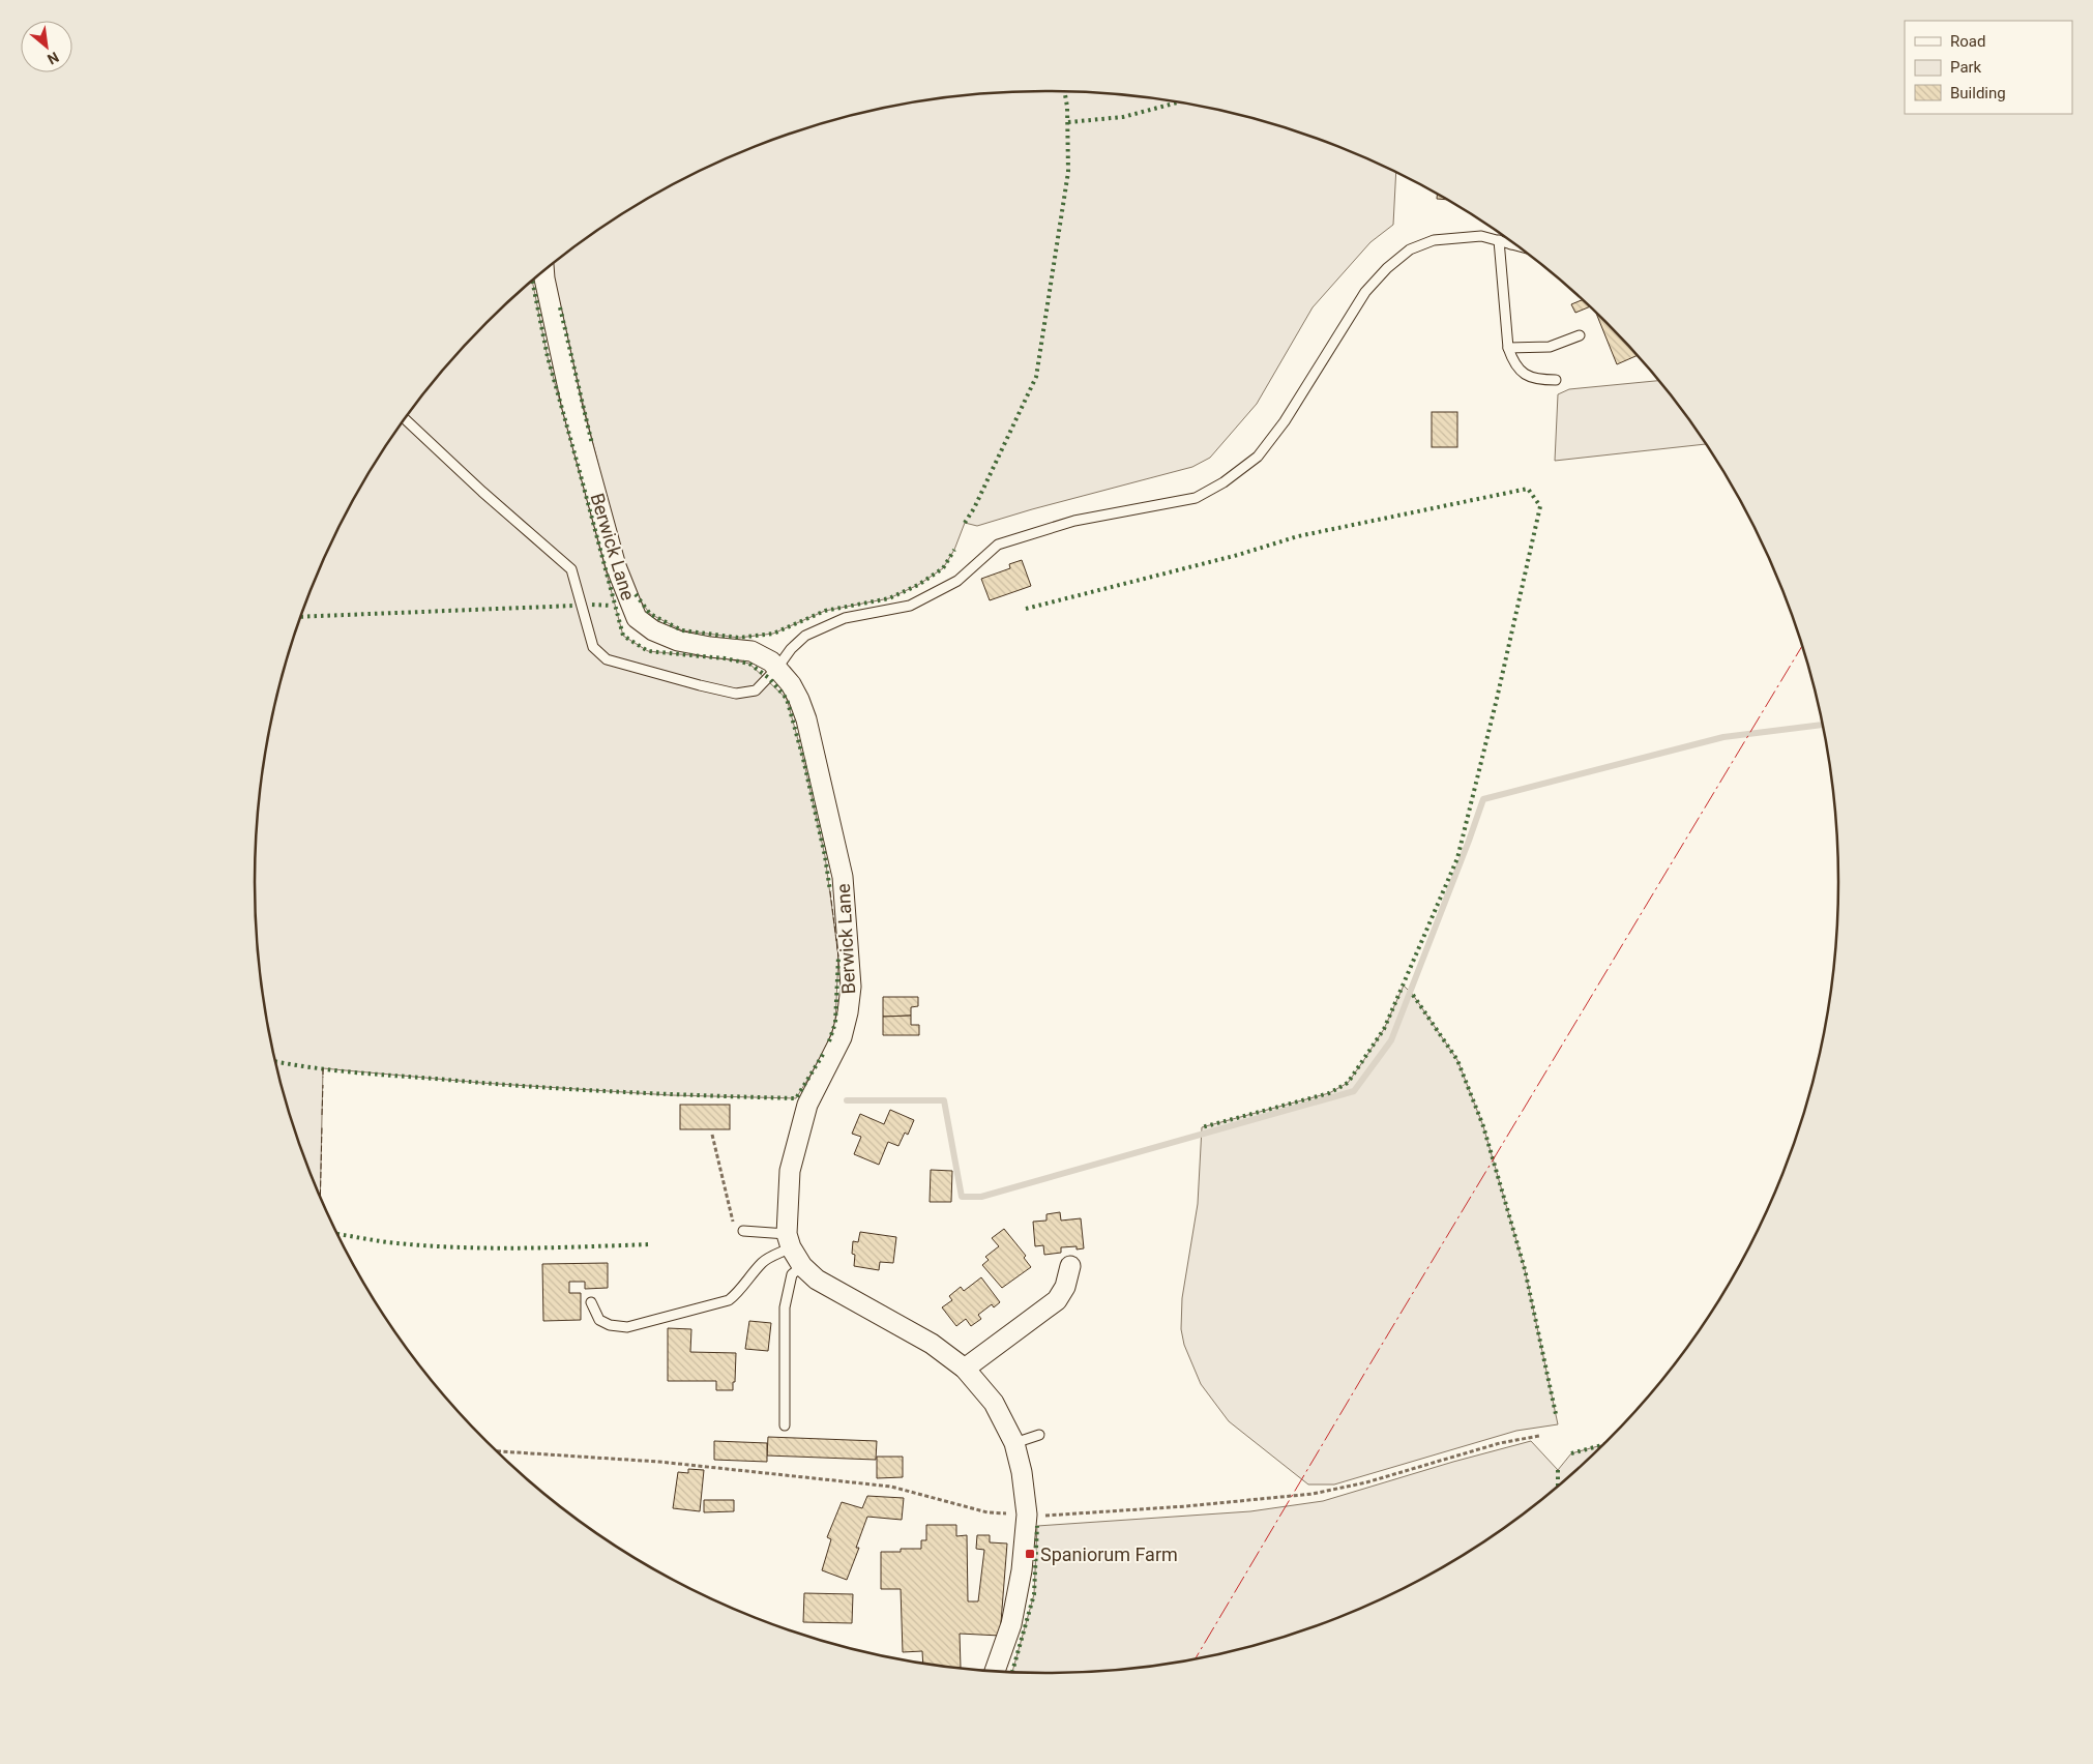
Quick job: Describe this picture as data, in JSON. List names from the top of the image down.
{
  "streets": {
    "street": ["Berwick Lane"]
  },
  "places": {
    "transit": ["Spaniorum Farm"]
  },
  "legend": ["Road", "Park", "Building"],
  "north": "bottom right"
}
